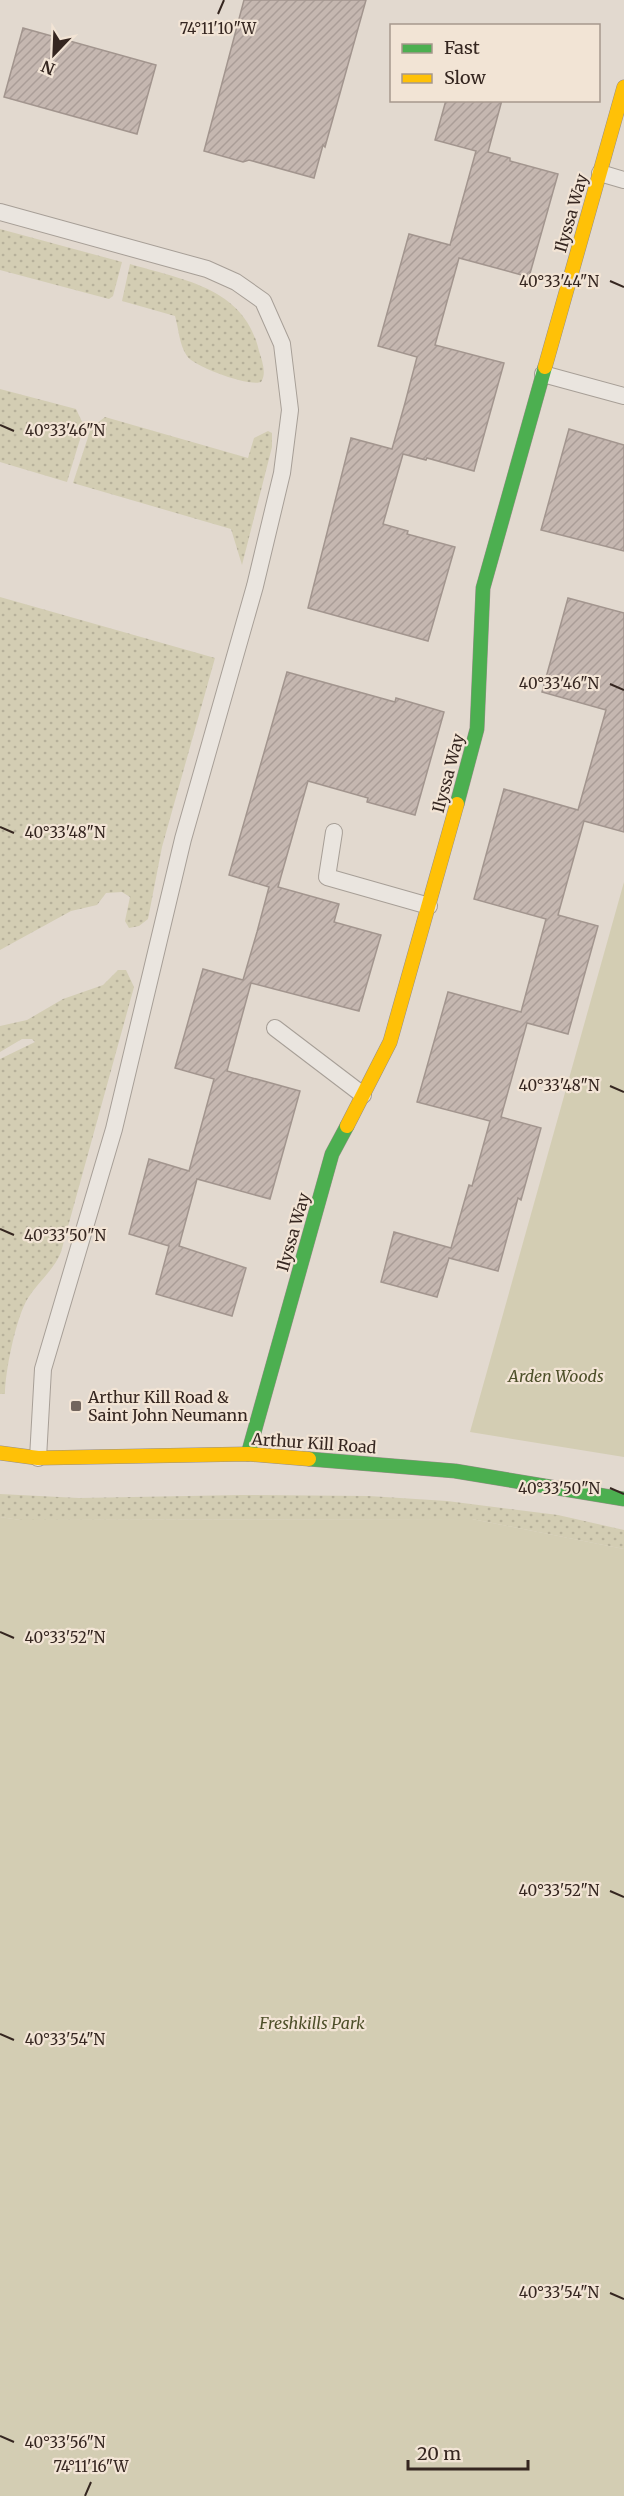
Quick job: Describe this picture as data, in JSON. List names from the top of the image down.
{
  "streets": {
    "street": ["Ilyssa Way", "Arthur Kill Road"]
  },
  "crossings": [
    ["Ilyssa Way", "Arthur Kill Road"]
  ],
  "parks": ["Arden Woods", "Freshkills Park"],
  "places": {
    "transit": ["Arthur Kill Road & Saint John Neumann"]
  },
  "legend": ["Fast", "Slow"],
  "scale_bar": "20 m",
  "north": "bottom left",
  "coordinates": [
    "74°11'10\"W",
    "40°33'44\"N",
    "40°33'46\"N",
    "40°33'48\"N",
    "40°33'50\"N",
    "40°33'52\"N",
    "40°33'54\"N",
    "40°33'56\"N",
    "74°11'16\"W"
  ]
}
